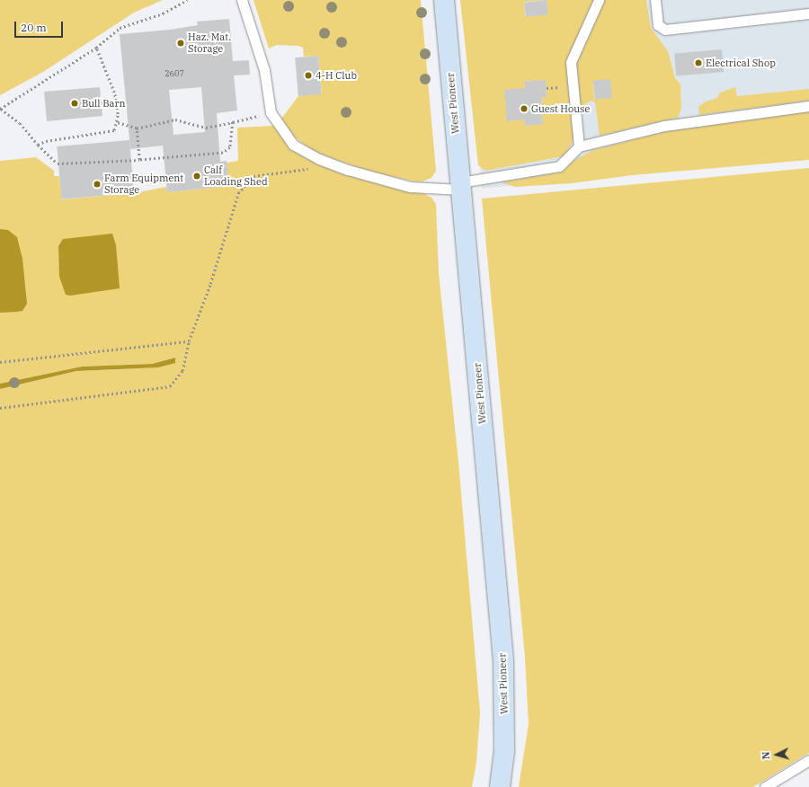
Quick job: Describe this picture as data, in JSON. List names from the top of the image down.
{
  "streets": {
    "main road": ["West Pioneer"]
  },
  "places": [
    "Haz. Mat. Storage",
    "Electrical Shop",
    "4-H Club",
    "Bull Barn",
    "Guest House",
    "Calf Loading Shed",
    "Farm Equipment Storage"
  ],
  "house_numbers": ["2607"],
  "scale_bar": "20 m",
  "north": "left"
}
